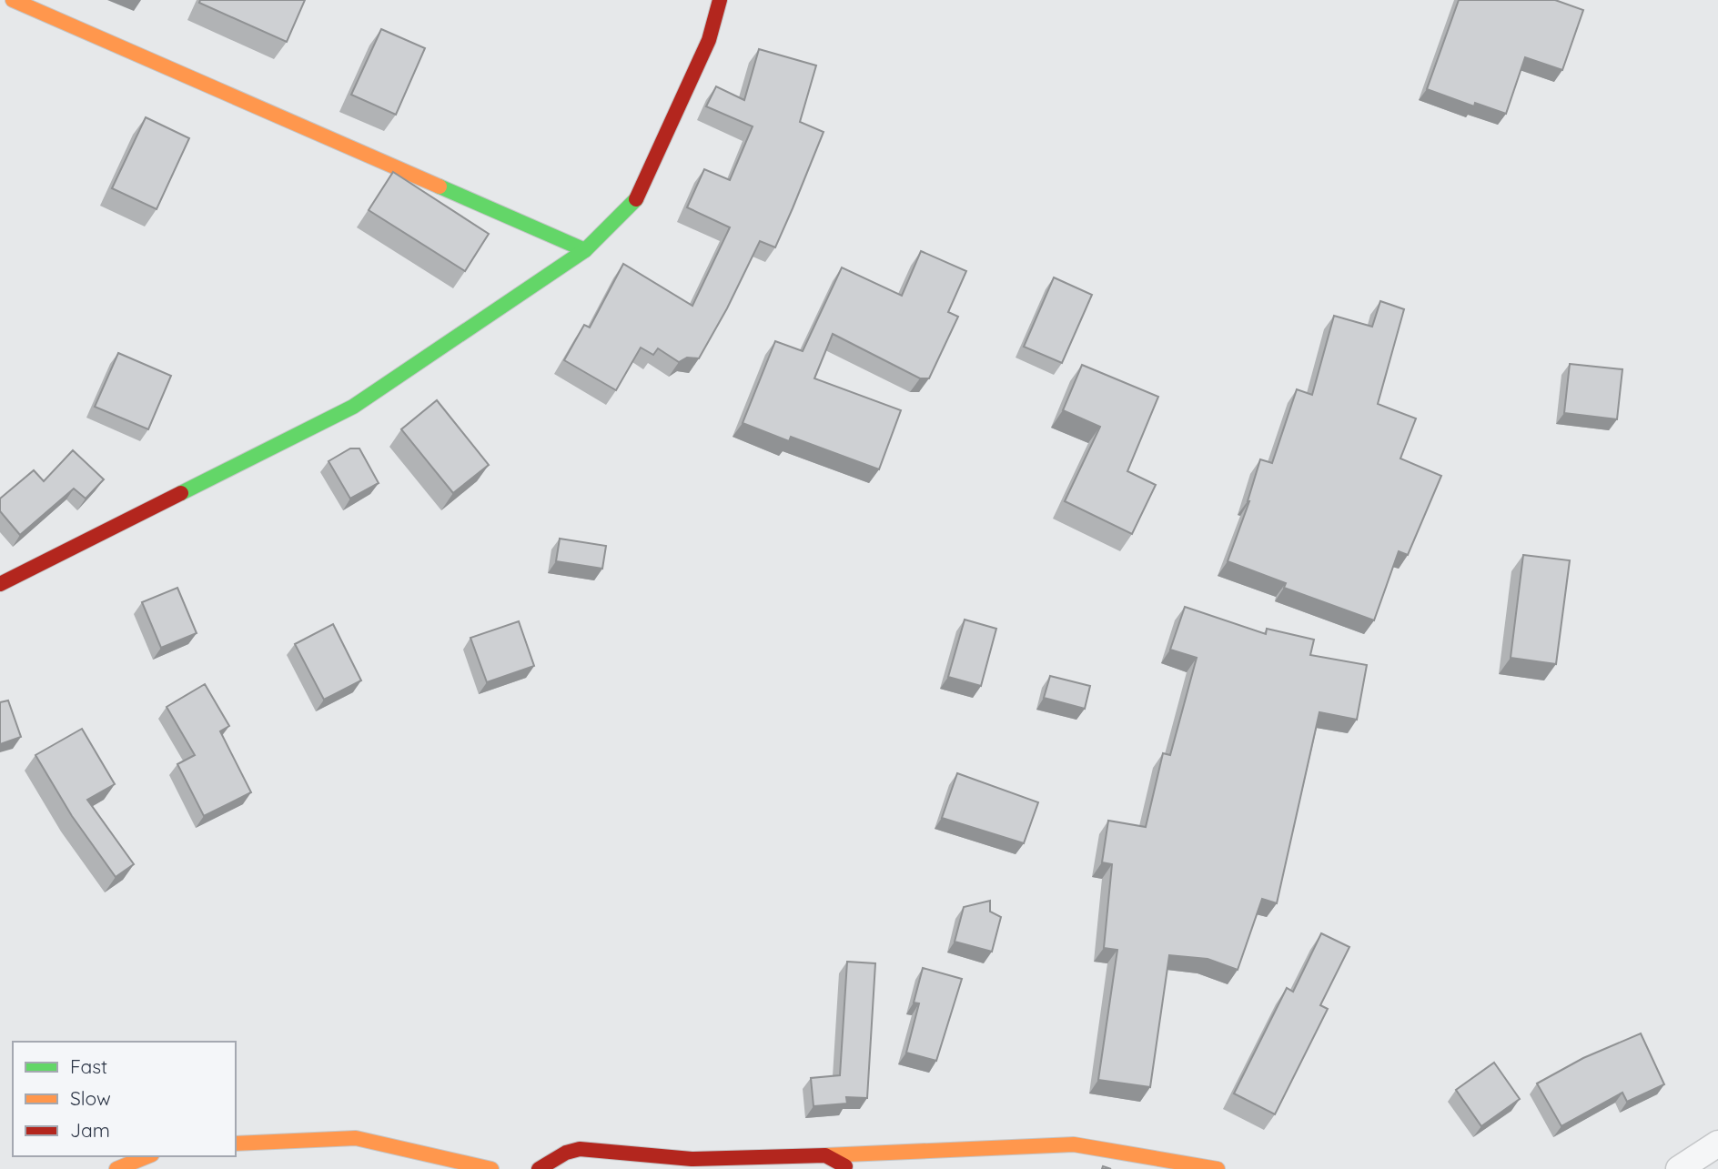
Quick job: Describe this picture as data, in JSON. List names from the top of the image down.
{
  "legend": ["Fast", "Slow", "Jam"]
}
